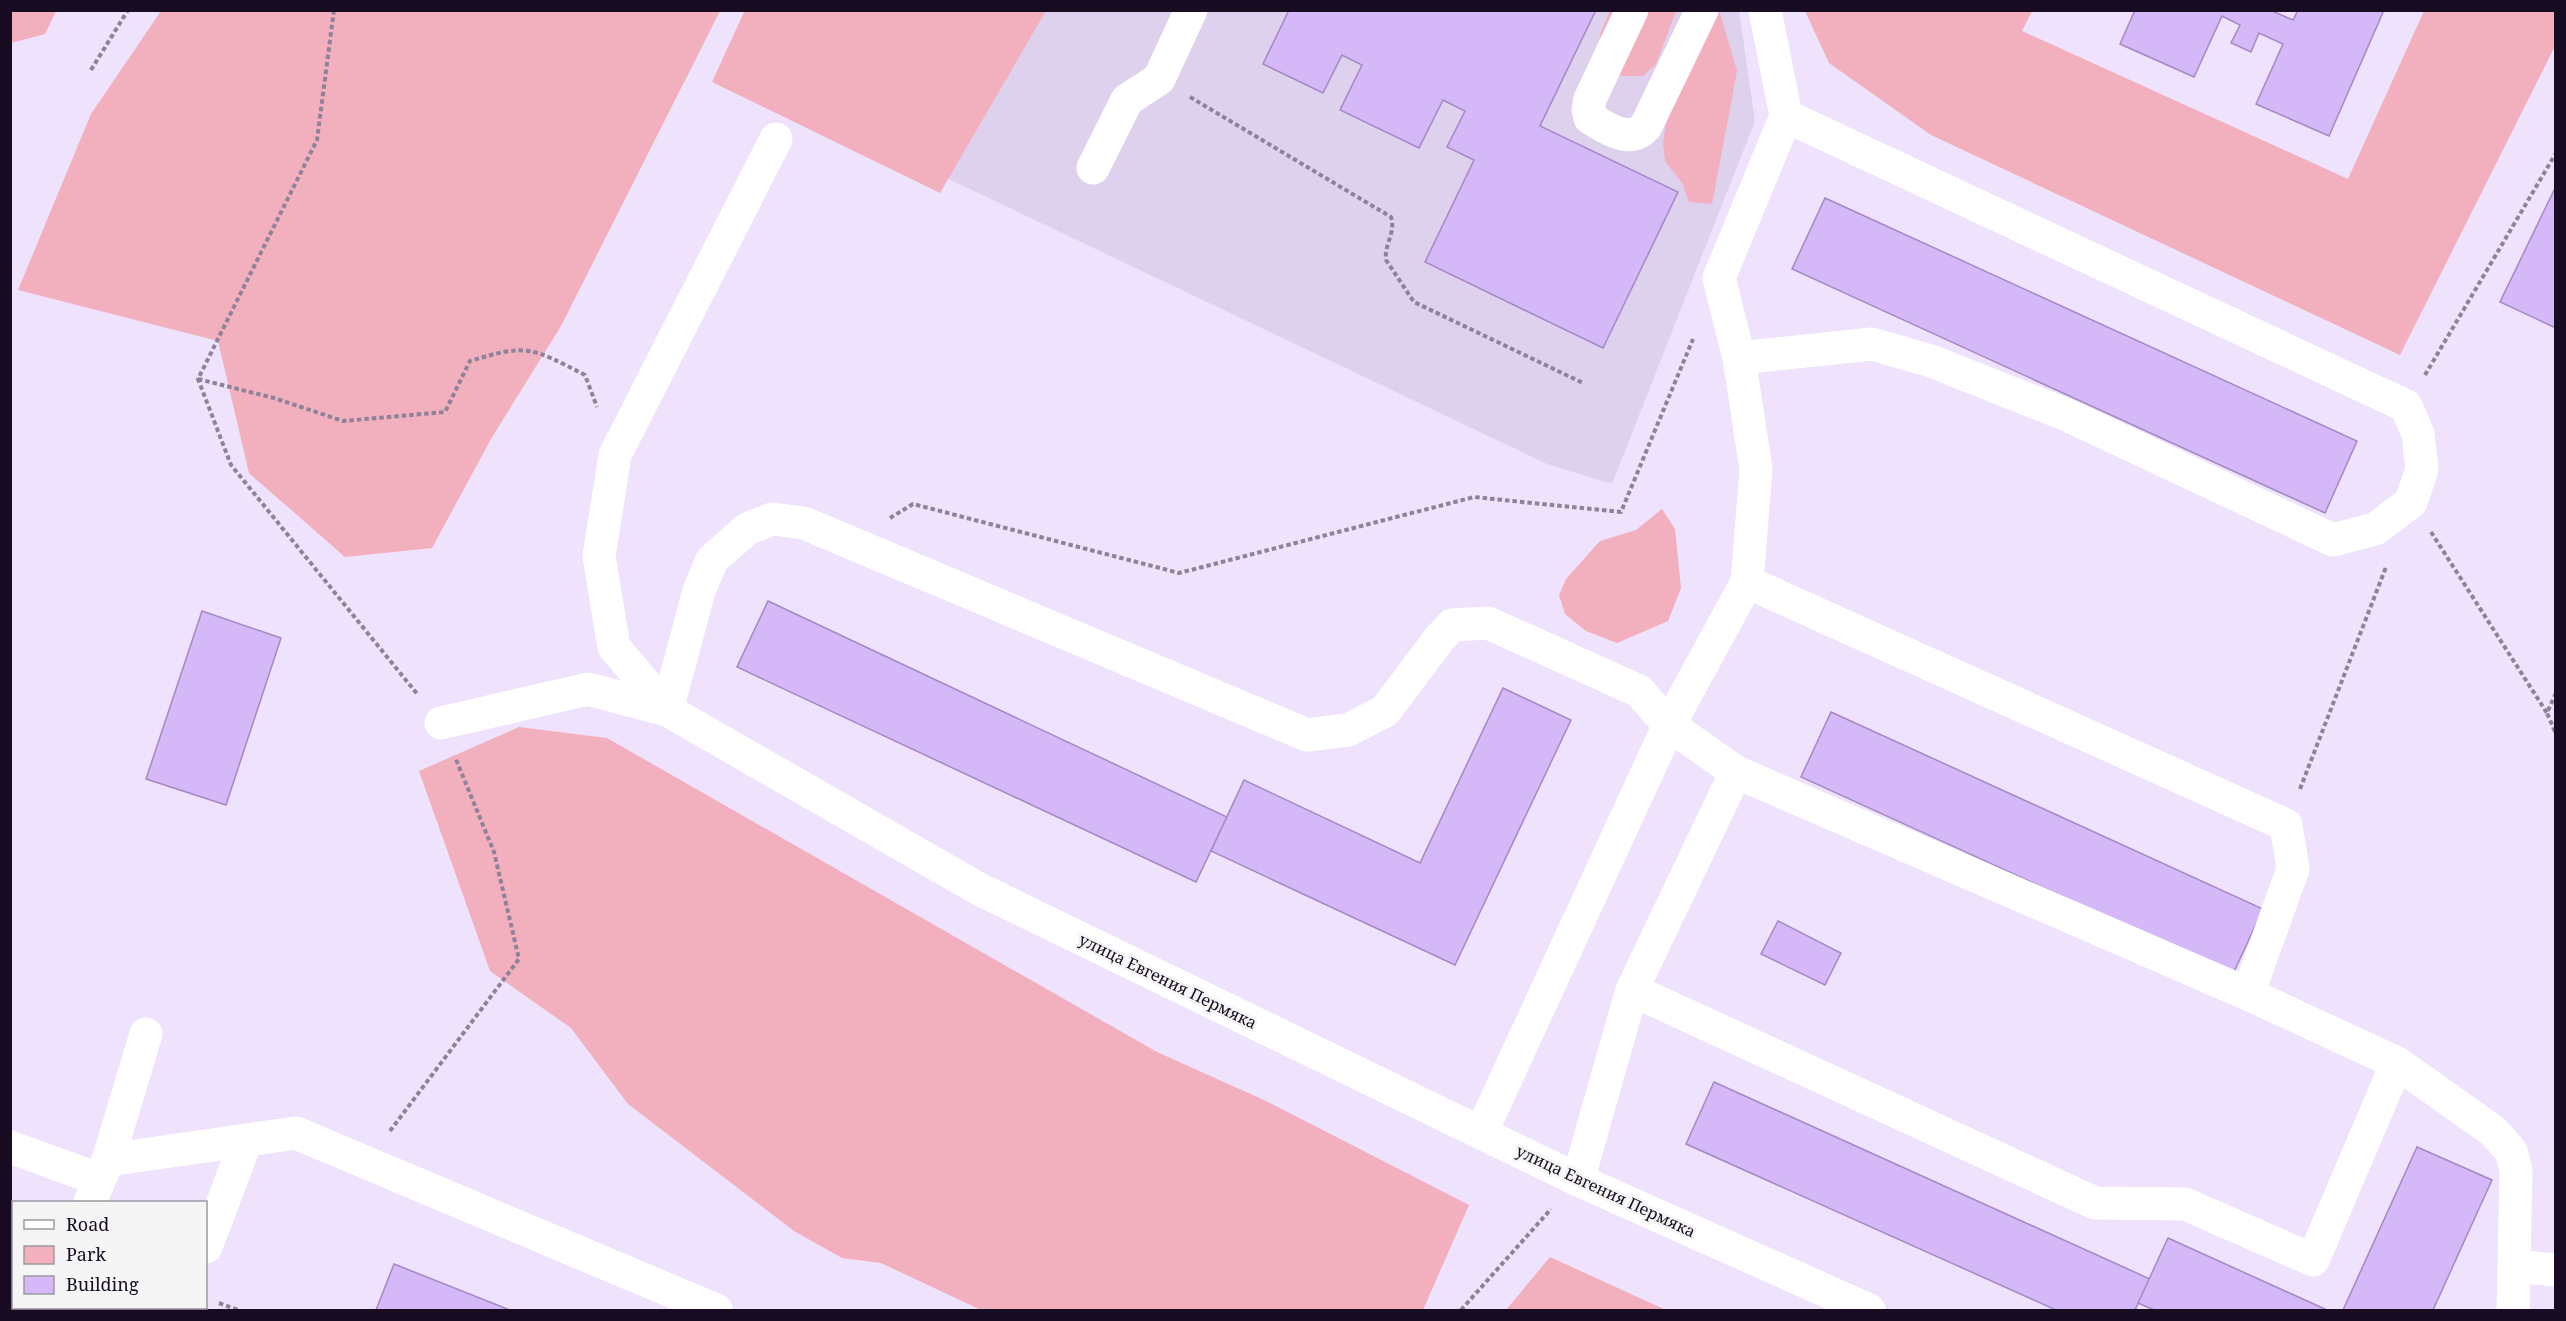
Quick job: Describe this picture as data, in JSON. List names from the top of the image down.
{
  "streets": {
    "street": ["улица Евгения Пермяка"]
  },
  "legend": ["Road", "Park", "Building"]
}
